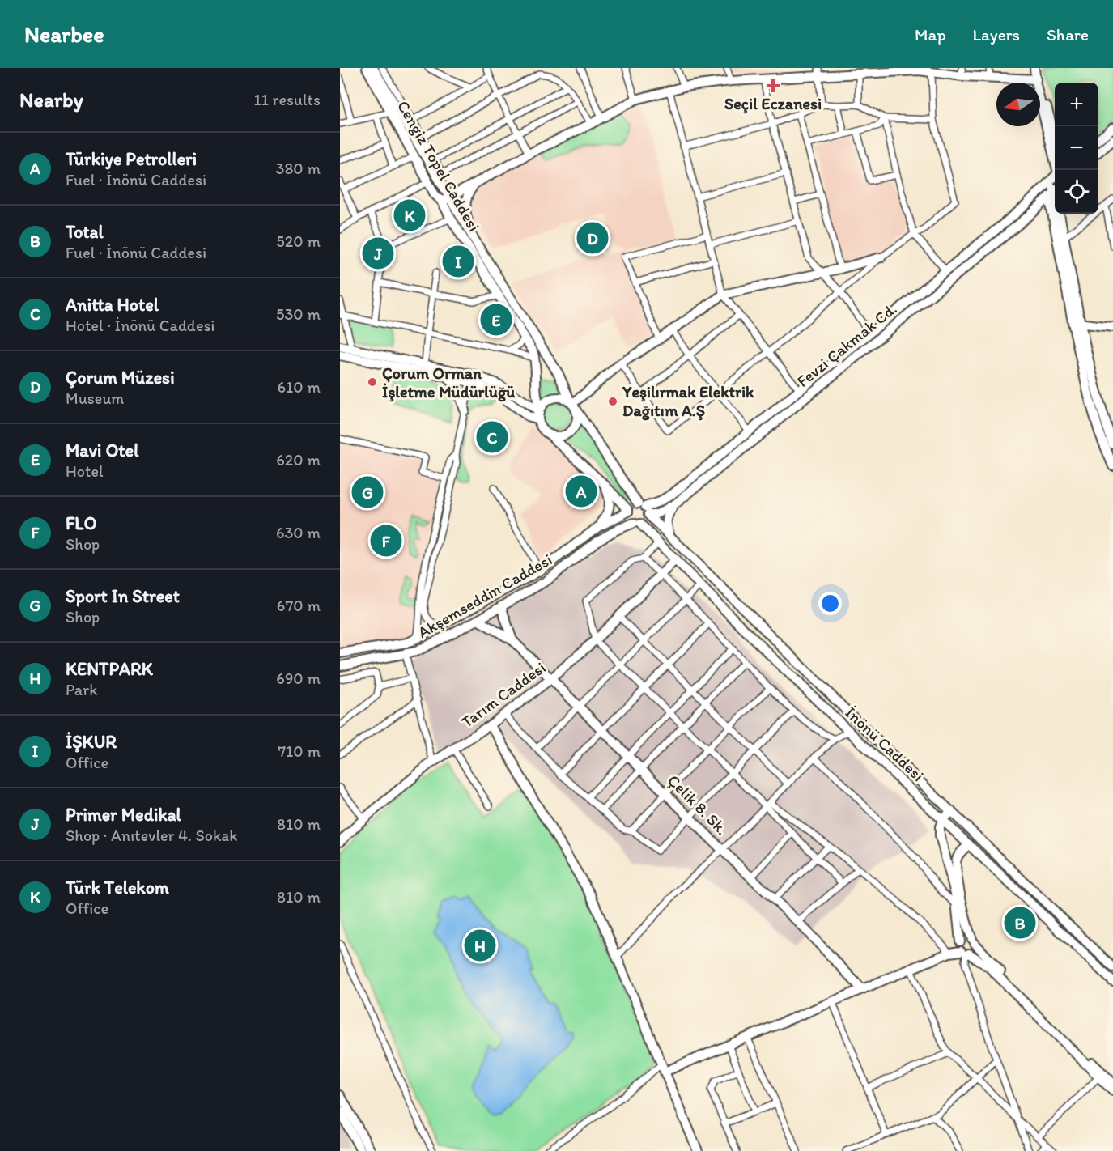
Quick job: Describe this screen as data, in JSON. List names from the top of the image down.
{
  "streets": {
    "street": [
      "Cengiz Topel Caddesi",
      "Fevzi Çakmak Cd.",
      "Akşemseddin Caddesi",
      "Tarım Caddesi",
      "İnönü Caddesi",
      "Çelik 8. Sk."
    ]
  },
  "crossings": [
    ["Cengiz Topel Caddesi", "İnönü Caddesi"],
    ["Fevzi Çakmak Cd.", "Akşemseddin Caddesi"],
    ["Fevzi Çakmak Cd.", "İnönü Caddesi"],
    ["Akşemseddin Caddesi", "İnönü Caddesi"],
    ["Tarım Caddesi", "İnönü Caddesi"],
    ["Tarım Caddesi", "Çelik 8. Sk."]
  ],
  "places": {
    "health": ["Seçil Eczanesi"],
    "other": ["Çorum Orman İşletme Müdürlüğü", "Yeşilırmak Elektrik Dağıtım A.Ş"]
  },
  "north": "left",
  "page": {
    "header": "Nearbee",
    "nav": ["Map", "Layers", "Share"],
    "heading": ["Nearby", "11 results"],
    "map_buttons": ["+", "−"],
    "list": [
      {
        "mark": "A",
        "name": "Türkiye Petrolleri",
        "note": "Fuel · İnönü Caddesi",
        "value": "380 m"
      },
      {
        "mark": "B",
        "name": "Total",
        "note": "Fuel · İnönü Caddesi",
        "value": "520 m"
      },
      {
        "mark": "C",
        "name": "Anitta Hotel",
        "note": "Hotel · İnönü Caddesi",
        "value": "530 m"
      },
      {
        "mark": "D",
        "name": "Çorum Müzesi",
        "note": "Museum",
        "value": "610 m"
      },
      {
        "mark": "E",
        "name": "Mavi Otel",
        "note": "Hotel",
        "value": "620 m"
      },
      {
        "mark": "F",
        "name": "FLO",
        "note": "Shop",
        "value": "630 m"
      },
      {
        "mark": "G",
        "name": "Sport In Street",
        "note": "Shop",
        "value": "670 m"
      },
      {
        "mark": "H",
        "name": "KENTPARK",
        "note": "Park",
        "value": "690 m"
      },
      {
        "mark": "I",
        "name": "İŞKUR",
        "note": "Office",
        "value": "710 m"
      },
      {
        "mark": "J",
        "name": "Primer Medikal",
        "note": "Shop · Anıtevler 4. Sokak",
        "value": "810 m"
      },
      {
        "mark": "K",
        "name": "Türk Telekom",
        "note": "Office",
        "value": "810 m"
      }
    ],
    "pins": [
      "K",
      "D",
      "J",
      "I",
      "E",
      "C",
      "A",
      "G",
      "F",
      "B",
      "H"
    ]
  }
}
